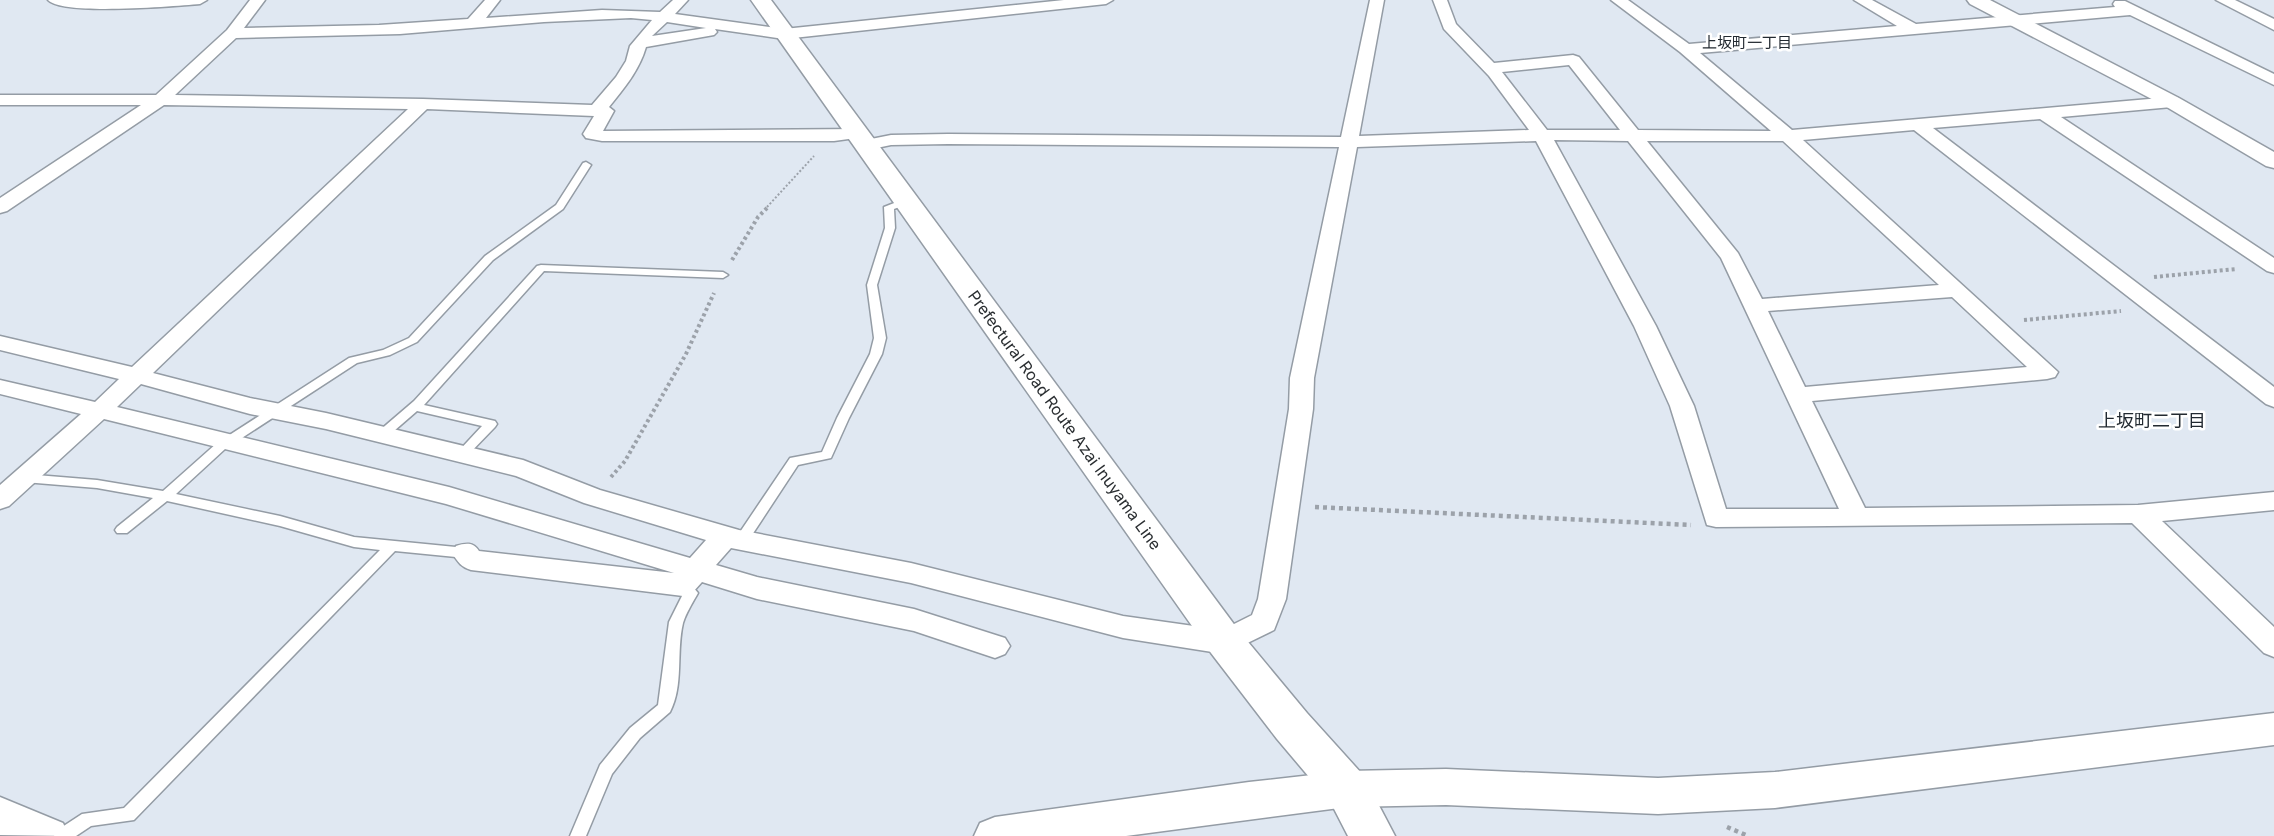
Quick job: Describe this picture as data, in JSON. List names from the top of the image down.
{
  "streets": {
    "main road": ["Prefectural Road Route Azai Inuyama Line"]
  },
  "districts": ["上坂町一丁目", "上坂町二丁目"]
}
